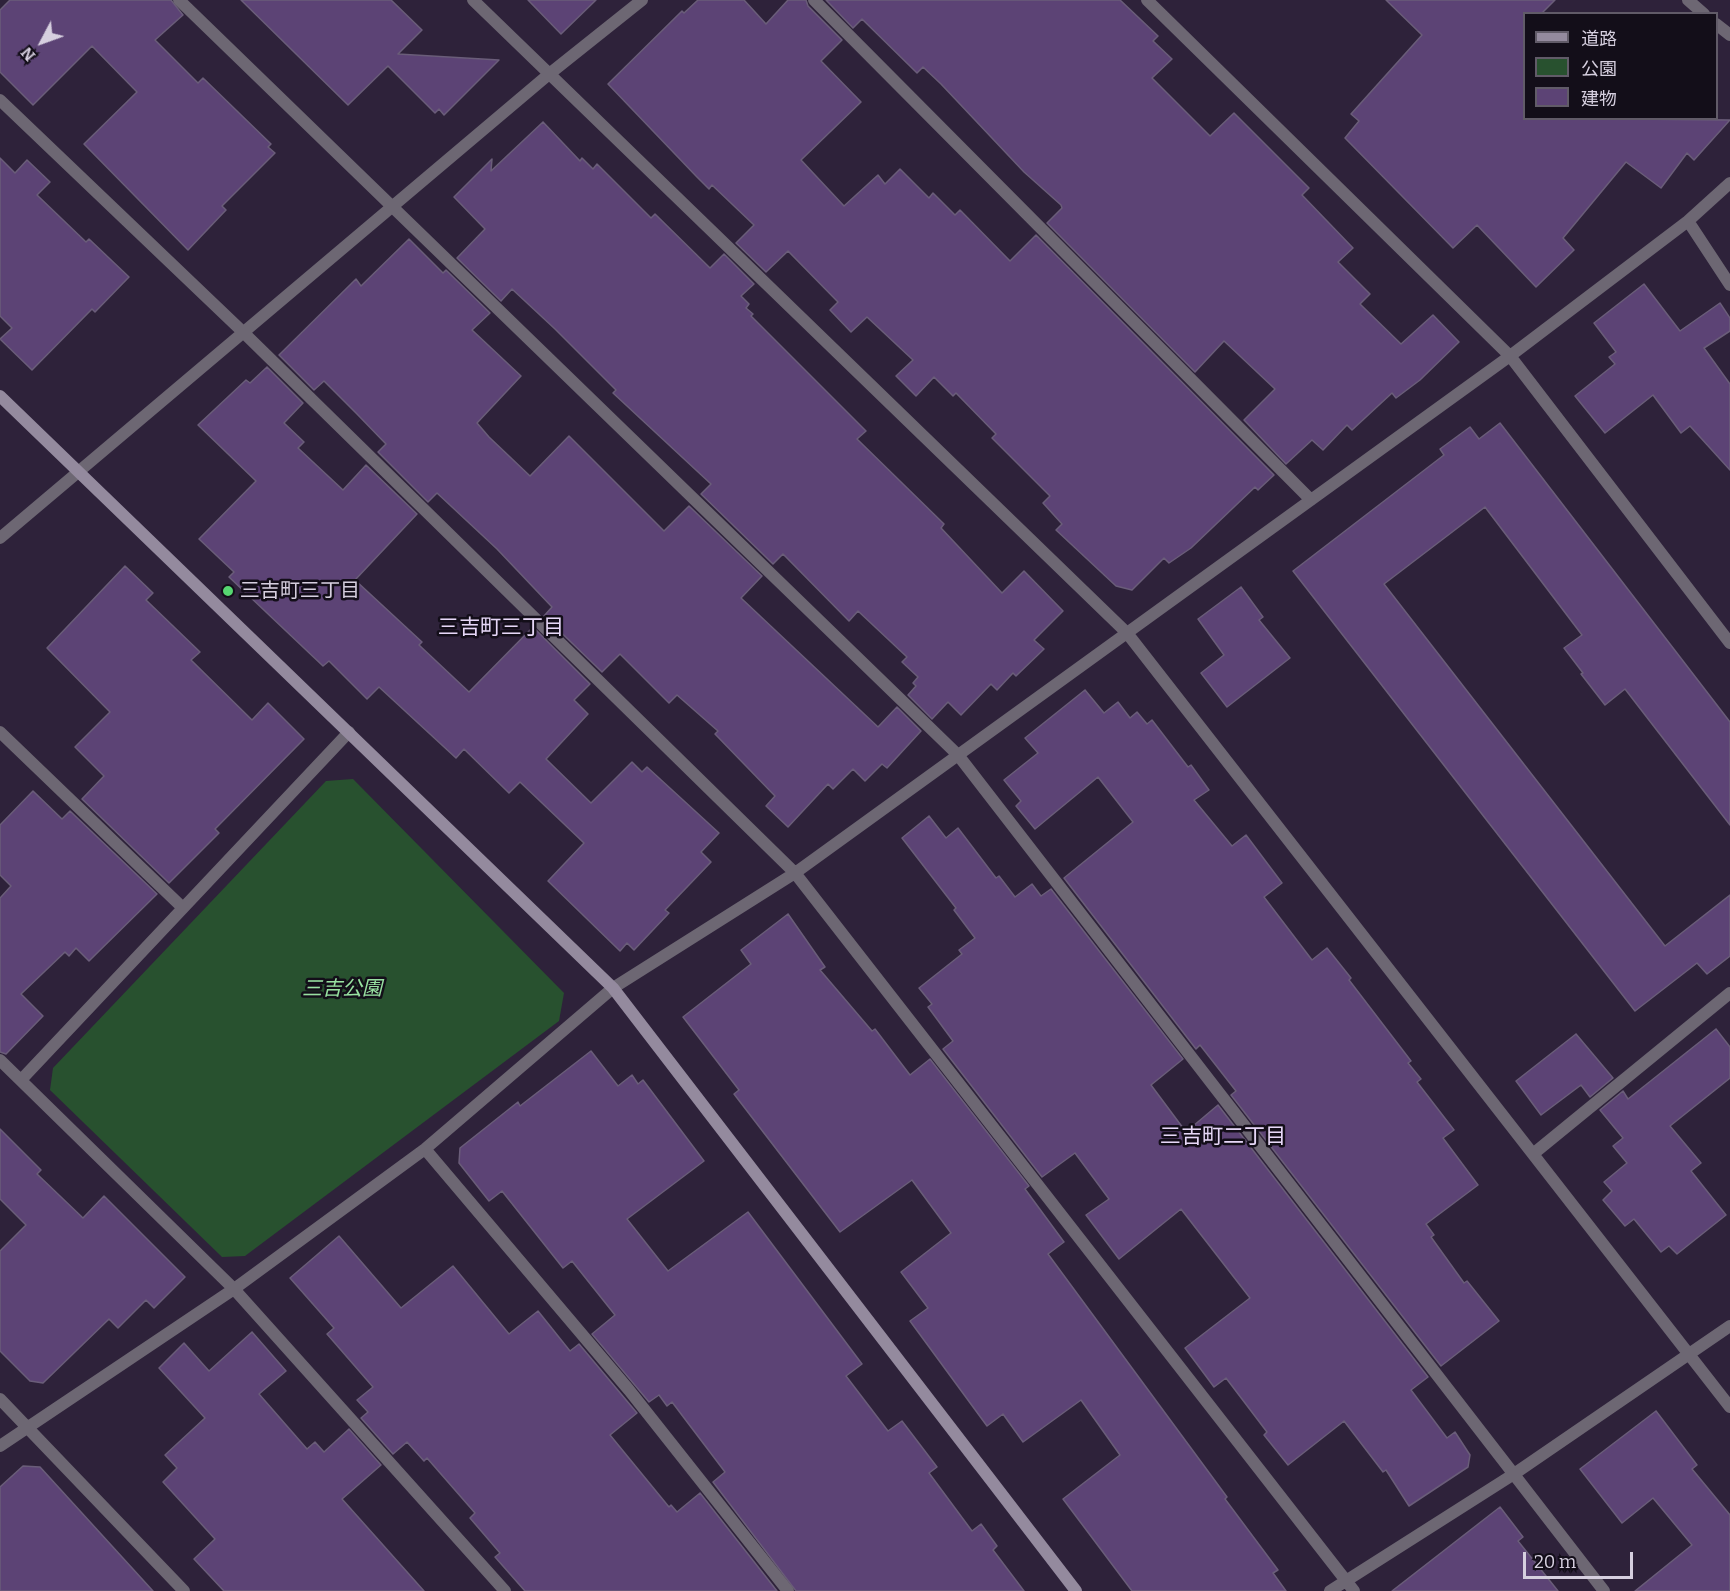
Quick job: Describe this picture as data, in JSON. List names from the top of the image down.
{
  "districts": ["三吉町三丁目", "三吉町二丁目"],
  "parks": ["三吉公園"],
  "places": ["三吉町三丁目"],
  "legend": ["道路", "公園", "建物"],
  "scale_bar": "20 m",
  "north": "bottom left"
}
